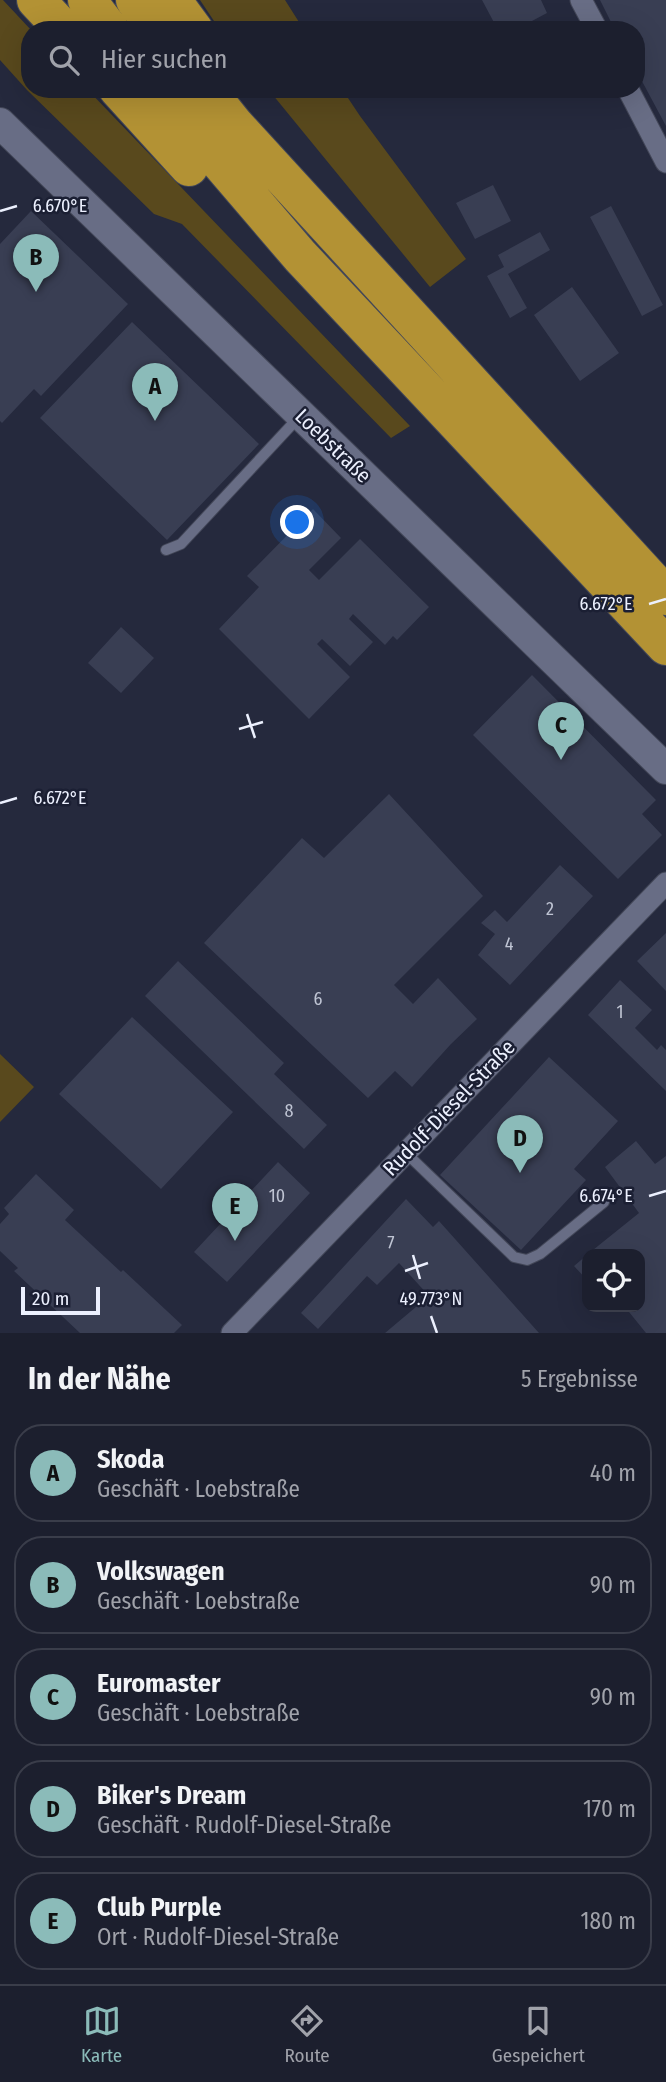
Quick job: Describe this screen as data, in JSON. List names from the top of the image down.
{
  "streets": {
    "main road": ["Loebstraße"],
    "street": ["Rudolf-Diesel-Straße"]
  },
  "house_numbers": [
    "2",
    "4",
    "6",
    "1",
    "8",
    "10",
    "7"
  ],
  "scale_bar": "20 m",
  "page": {
    "search": "Hier suchen",
    "pins": [
      "B",
      "A",
      "C",
      "D",
      "E"
    ],
    "scale": "20 m",
    "heading": ["In der Nähe", "5 Ergebnisse"],
    "list": [
      {
        "mark": "A",
        "name": "Skoda",
        "note": "Geschäft · Loebstraße",
        "value": "40 m"
      },
      {
        "mark": "B",
        "name": "Volkswagen",
        "note": "Geschäft · Loebstraße",
        "value": "90 m"
      },
      {
        "mark": "C",
        "name": "Euromaster",
        "note": "Geschäft · Loebstraße",
        "value": "90 m"
      },
      {
        "mark": "D",
        "name": "Biker's Dream",
        "note": "Geschäft · Rudolf-Diesel-Straße",
        "value": "170 m"
      },
      {
        "mark": "E",
        "name": "Club Purple",
        "note": "Ort · Rudolf-Diesel-Straße",
        "value": "180 m"
      }
    ],
    "nav": ["Karte", "Route", "Gespeichert"]
  },
  "coordinates": [
    "6.670°E",
    "6.672°E",
    "6.674°E",
    "49.773°N"
  ]
}
